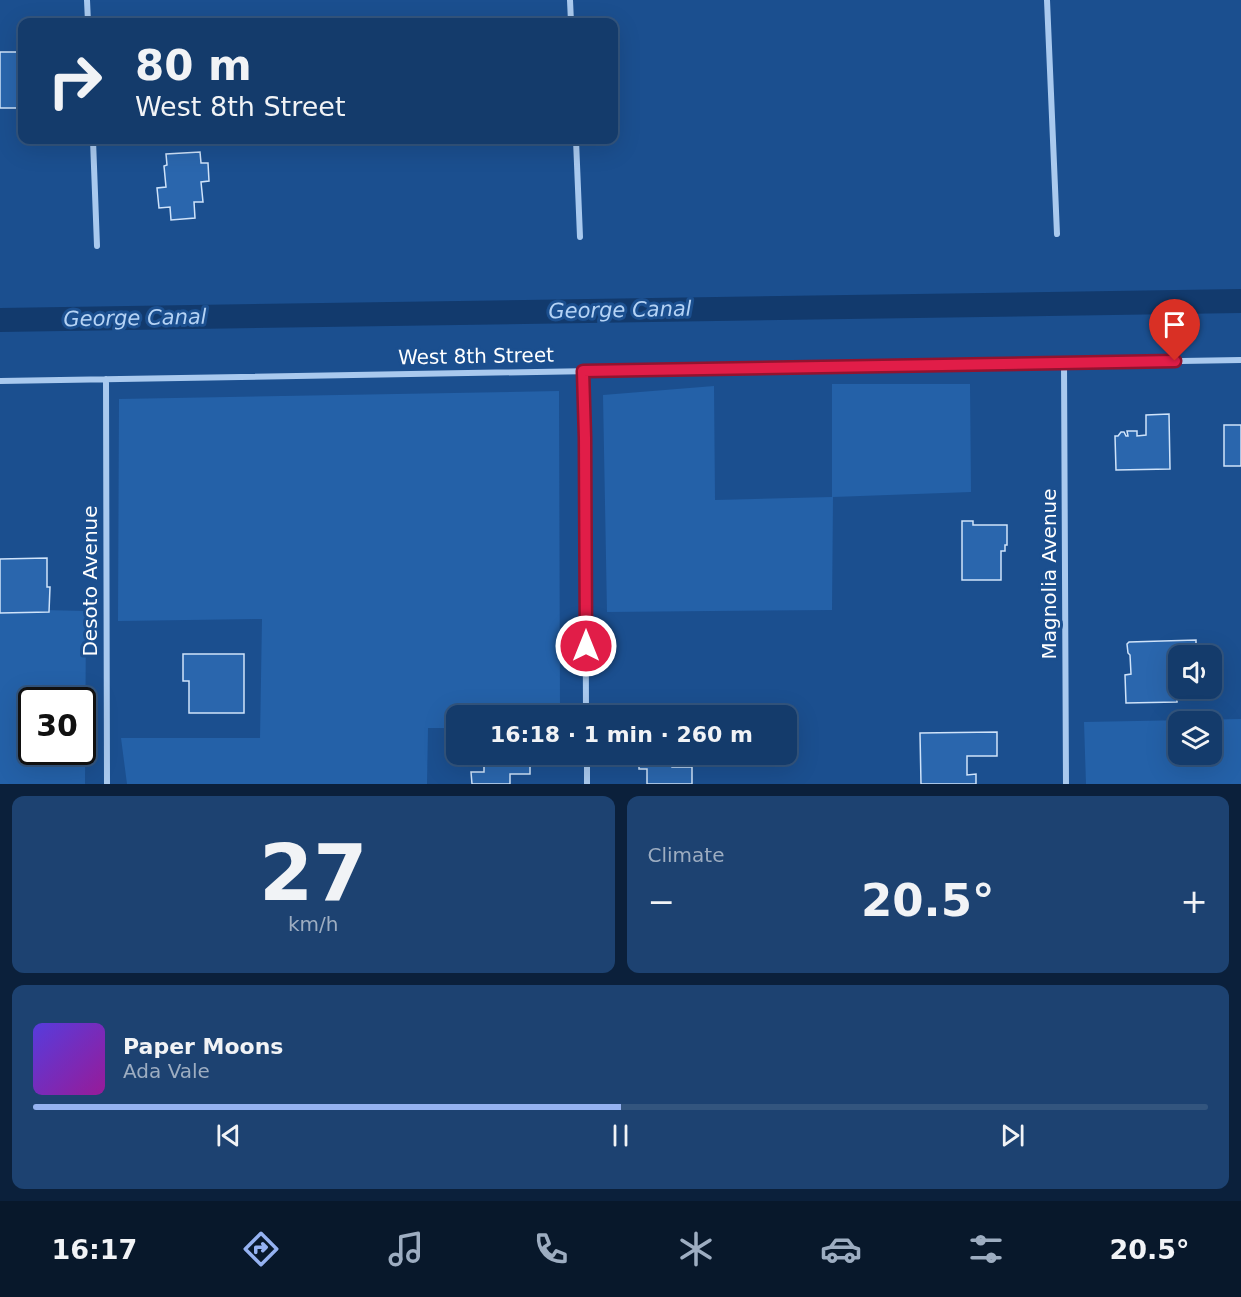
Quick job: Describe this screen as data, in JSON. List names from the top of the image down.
{
  "streets": {
    "street": ["West 8th Street", "Magnolia Avenue", "Desoto Avenue"]
  },
  "crossings": [
    ["West 8th Street", "Magnolia Avenue"],
    ["West 8th Street", "Desoto Avenue"]
  ],
  "water": ["George Canal"],
  "page": {
    "turn": ["80 m", "West 8th Street"],
    "limit": "30",
    "trip": "16:18 · 1 min · 260 m",
    "tile": [
      ["27", "km/h"],
      "Climate"
    ],
    "heat": ["−", "20.5°", "+"],
    "song": ["Paper Moons", "Ada Vale"],
    "tabs": ["16:17", "20.5°"]
  }
}
